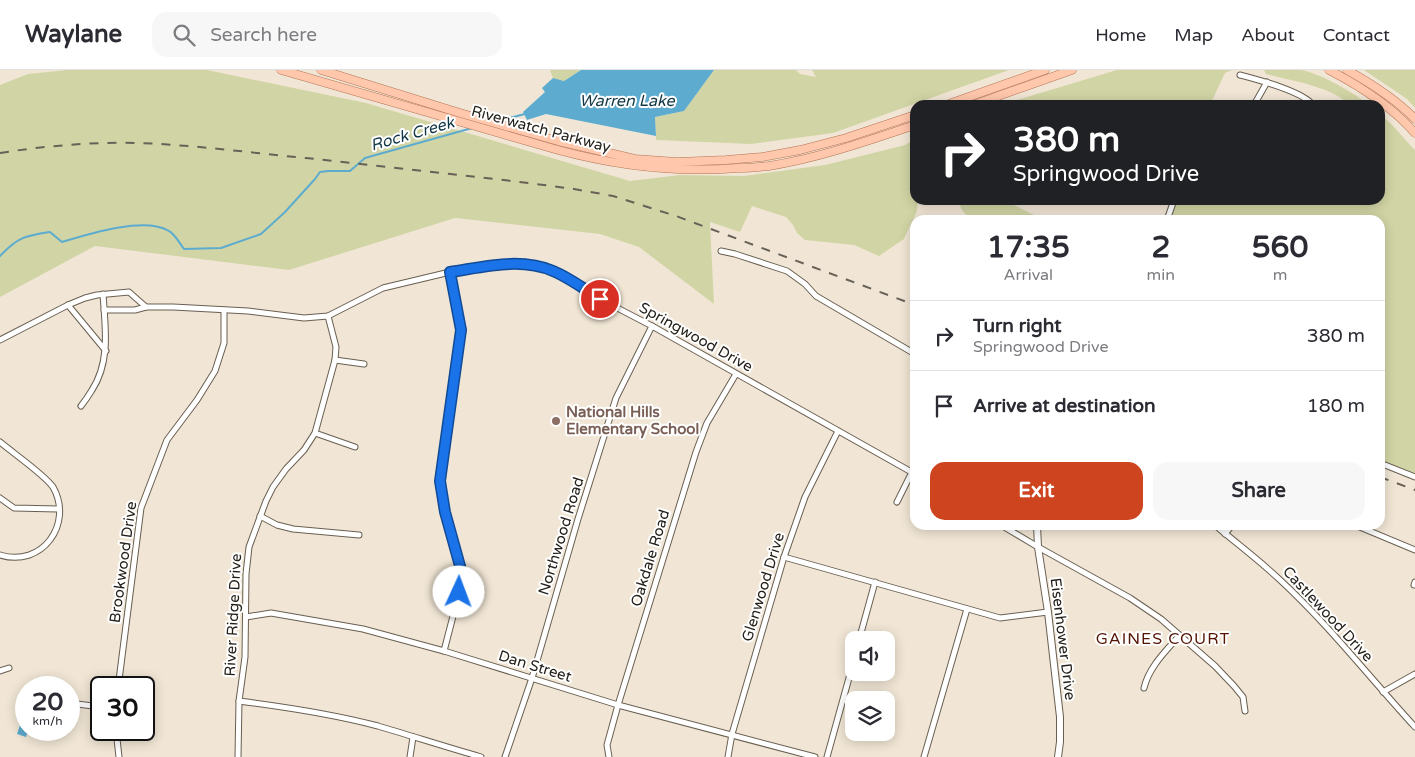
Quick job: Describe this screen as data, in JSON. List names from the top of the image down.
{
  "streets": {
    "main road": ["Riverwatch Parkway"],
    "street": [
      "Springwood Drive",
      "Northwood Road",
      "Oakdale Road",
      "Brookwood Drive",
      "Glenwood Drive",
      "Castlewood Drive",
      "River Ridge Drive",
      "Eisenhower Drive",
      "Dan Street"
    ]
  },
  "crossings": [
    ["Springwood Drive", "Northwood Road"],
    ["Springwood Drive", "Oakdale Road"],
    ["Springwood Drive", "Brookwood Drive"],
    ["Springwood Drive", "Glenwood Drive"],
    ["Springwood Drive", "River Ridge Drive"],
    ["Northwood Road", "Dan Street"],
    ["Oakdale Road", "Dan Street"],
    ["Glenwood Drive", "Dan Street"],
    ["River Ridge Drive", "Dan Street"]
  ],
  "districts": ["GAINES COURT"],
  "water": ["Warren Lake", "Rock Creek"],
  "places": ["National Hills Elementary School"],
  "page": {
    "header": "Waylane",
    "search": "Search here",
    "nav": [
      "Home",
      "Map",
      "About",
      "Contact"
    ],
    "turn": ["380 m", "Springwood Drive"],
    "eta": [
      "17:35",
      "Arrival",
      "2",
      "min",
      "560",
      "m"
    ],
    "list": [
      {
        "name": "Turn right",
        "note": "Springwood Drive",
        "value": "380 m"
      },
      {
        "name": "Arrive at destination",
        "value": "180 m"
      }
    ],
    "buttons": ["Exit", "Share"],
    "speed": "20 km/h",
    "limit": "30"
  }
}
